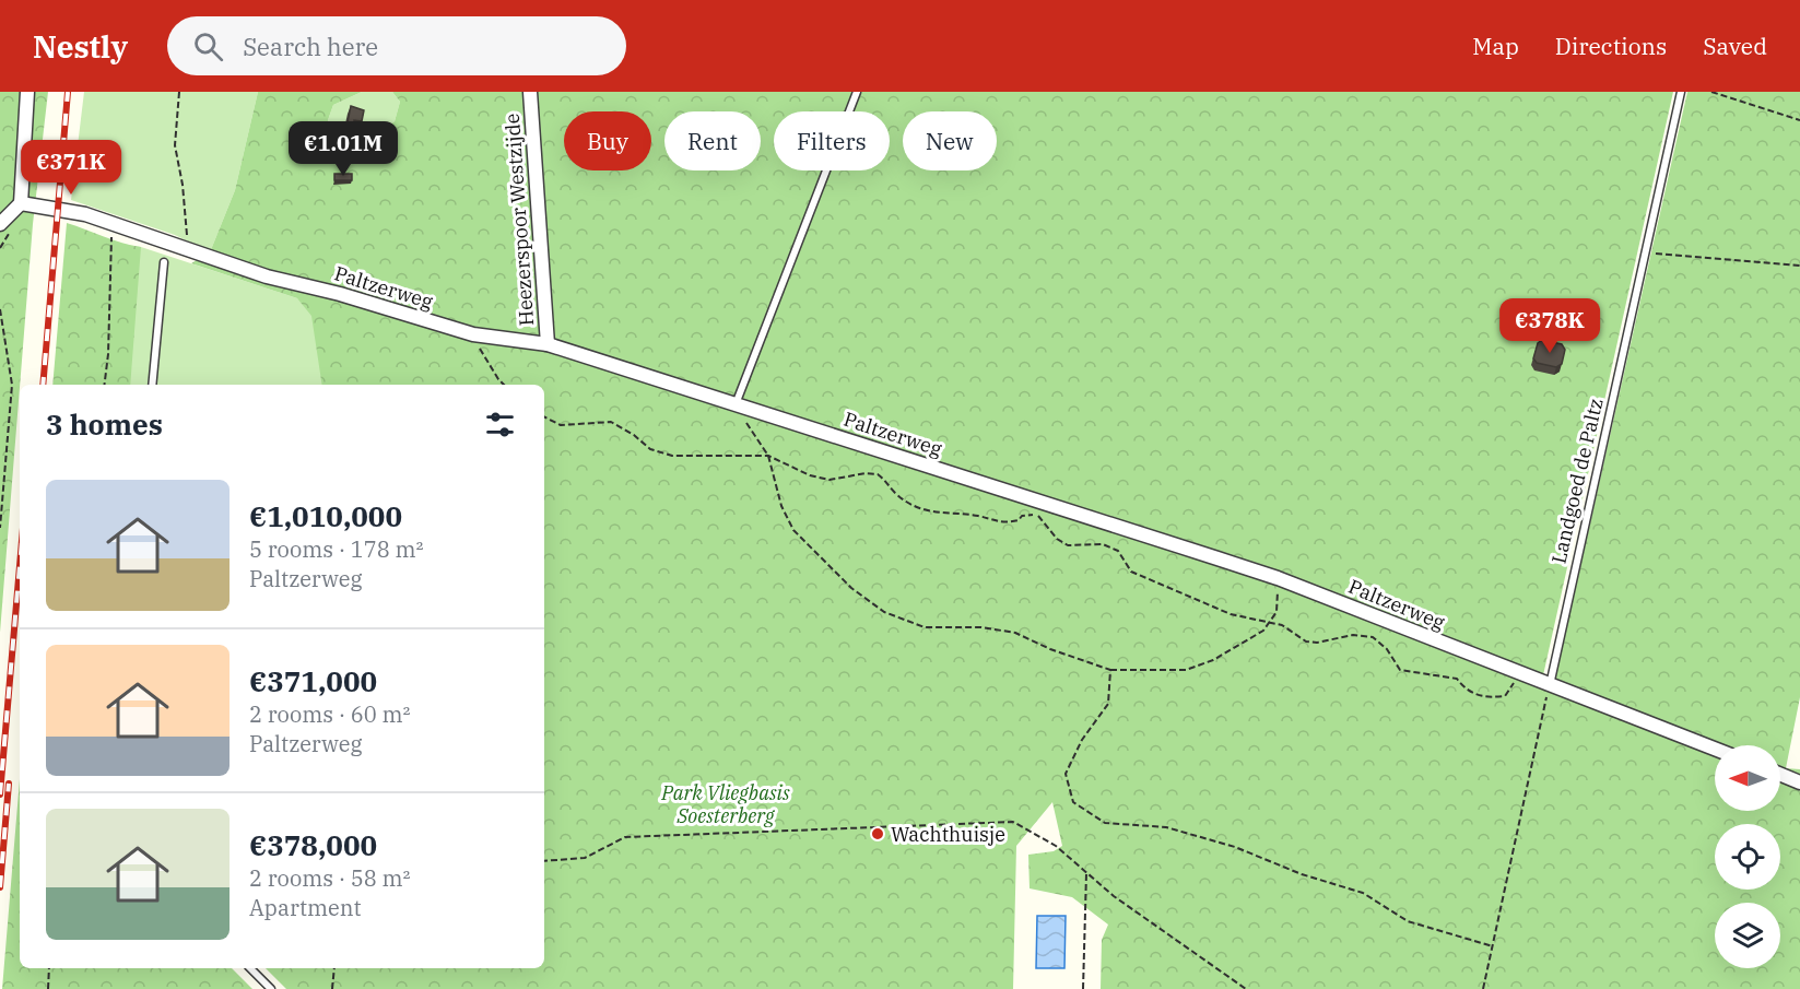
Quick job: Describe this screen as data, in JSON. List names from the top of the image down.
{
  "streets": {
    "street": ["Heezerspoor Westzijde", "Paltzerweg"],
    "lane": ["Landgoed de Paltz"]
  },
  "crossings": [
    ["Heezerspoor Westzijde", "Paltzerweg"],
    ["Paltzerweg", "Landgoed de Paltz"]
  ],
  "parks": ["Park Vliegbasis Soesterberg"],
  "places": ["Wachthuisje"],
  "north": "left",
  "page": {
    "header": "Nestly",
    "search": "Search here",
    "nav": ["Map", "Directions", "Saved"],
    "chip": [
      "Buy",
      "Rent",
      "Filters",
      "New"
    ],
    "price": ["€1.01M", "€371K", "€378K"],
    "heading": "3 homes",
    "list": [
      {
        "name": "€1,010,000",
        "note": "5 rooms · 178 m² · Paltzerweg"
      },
      {
        "name": "€371,000",
        "note": "2 rooms · 60 m² · Paltzerweg"
      },
      {
        "name": "€378,000",
        "note": "2 rooms · 58 m² · Apartment"
      }
    ]
  }
}
